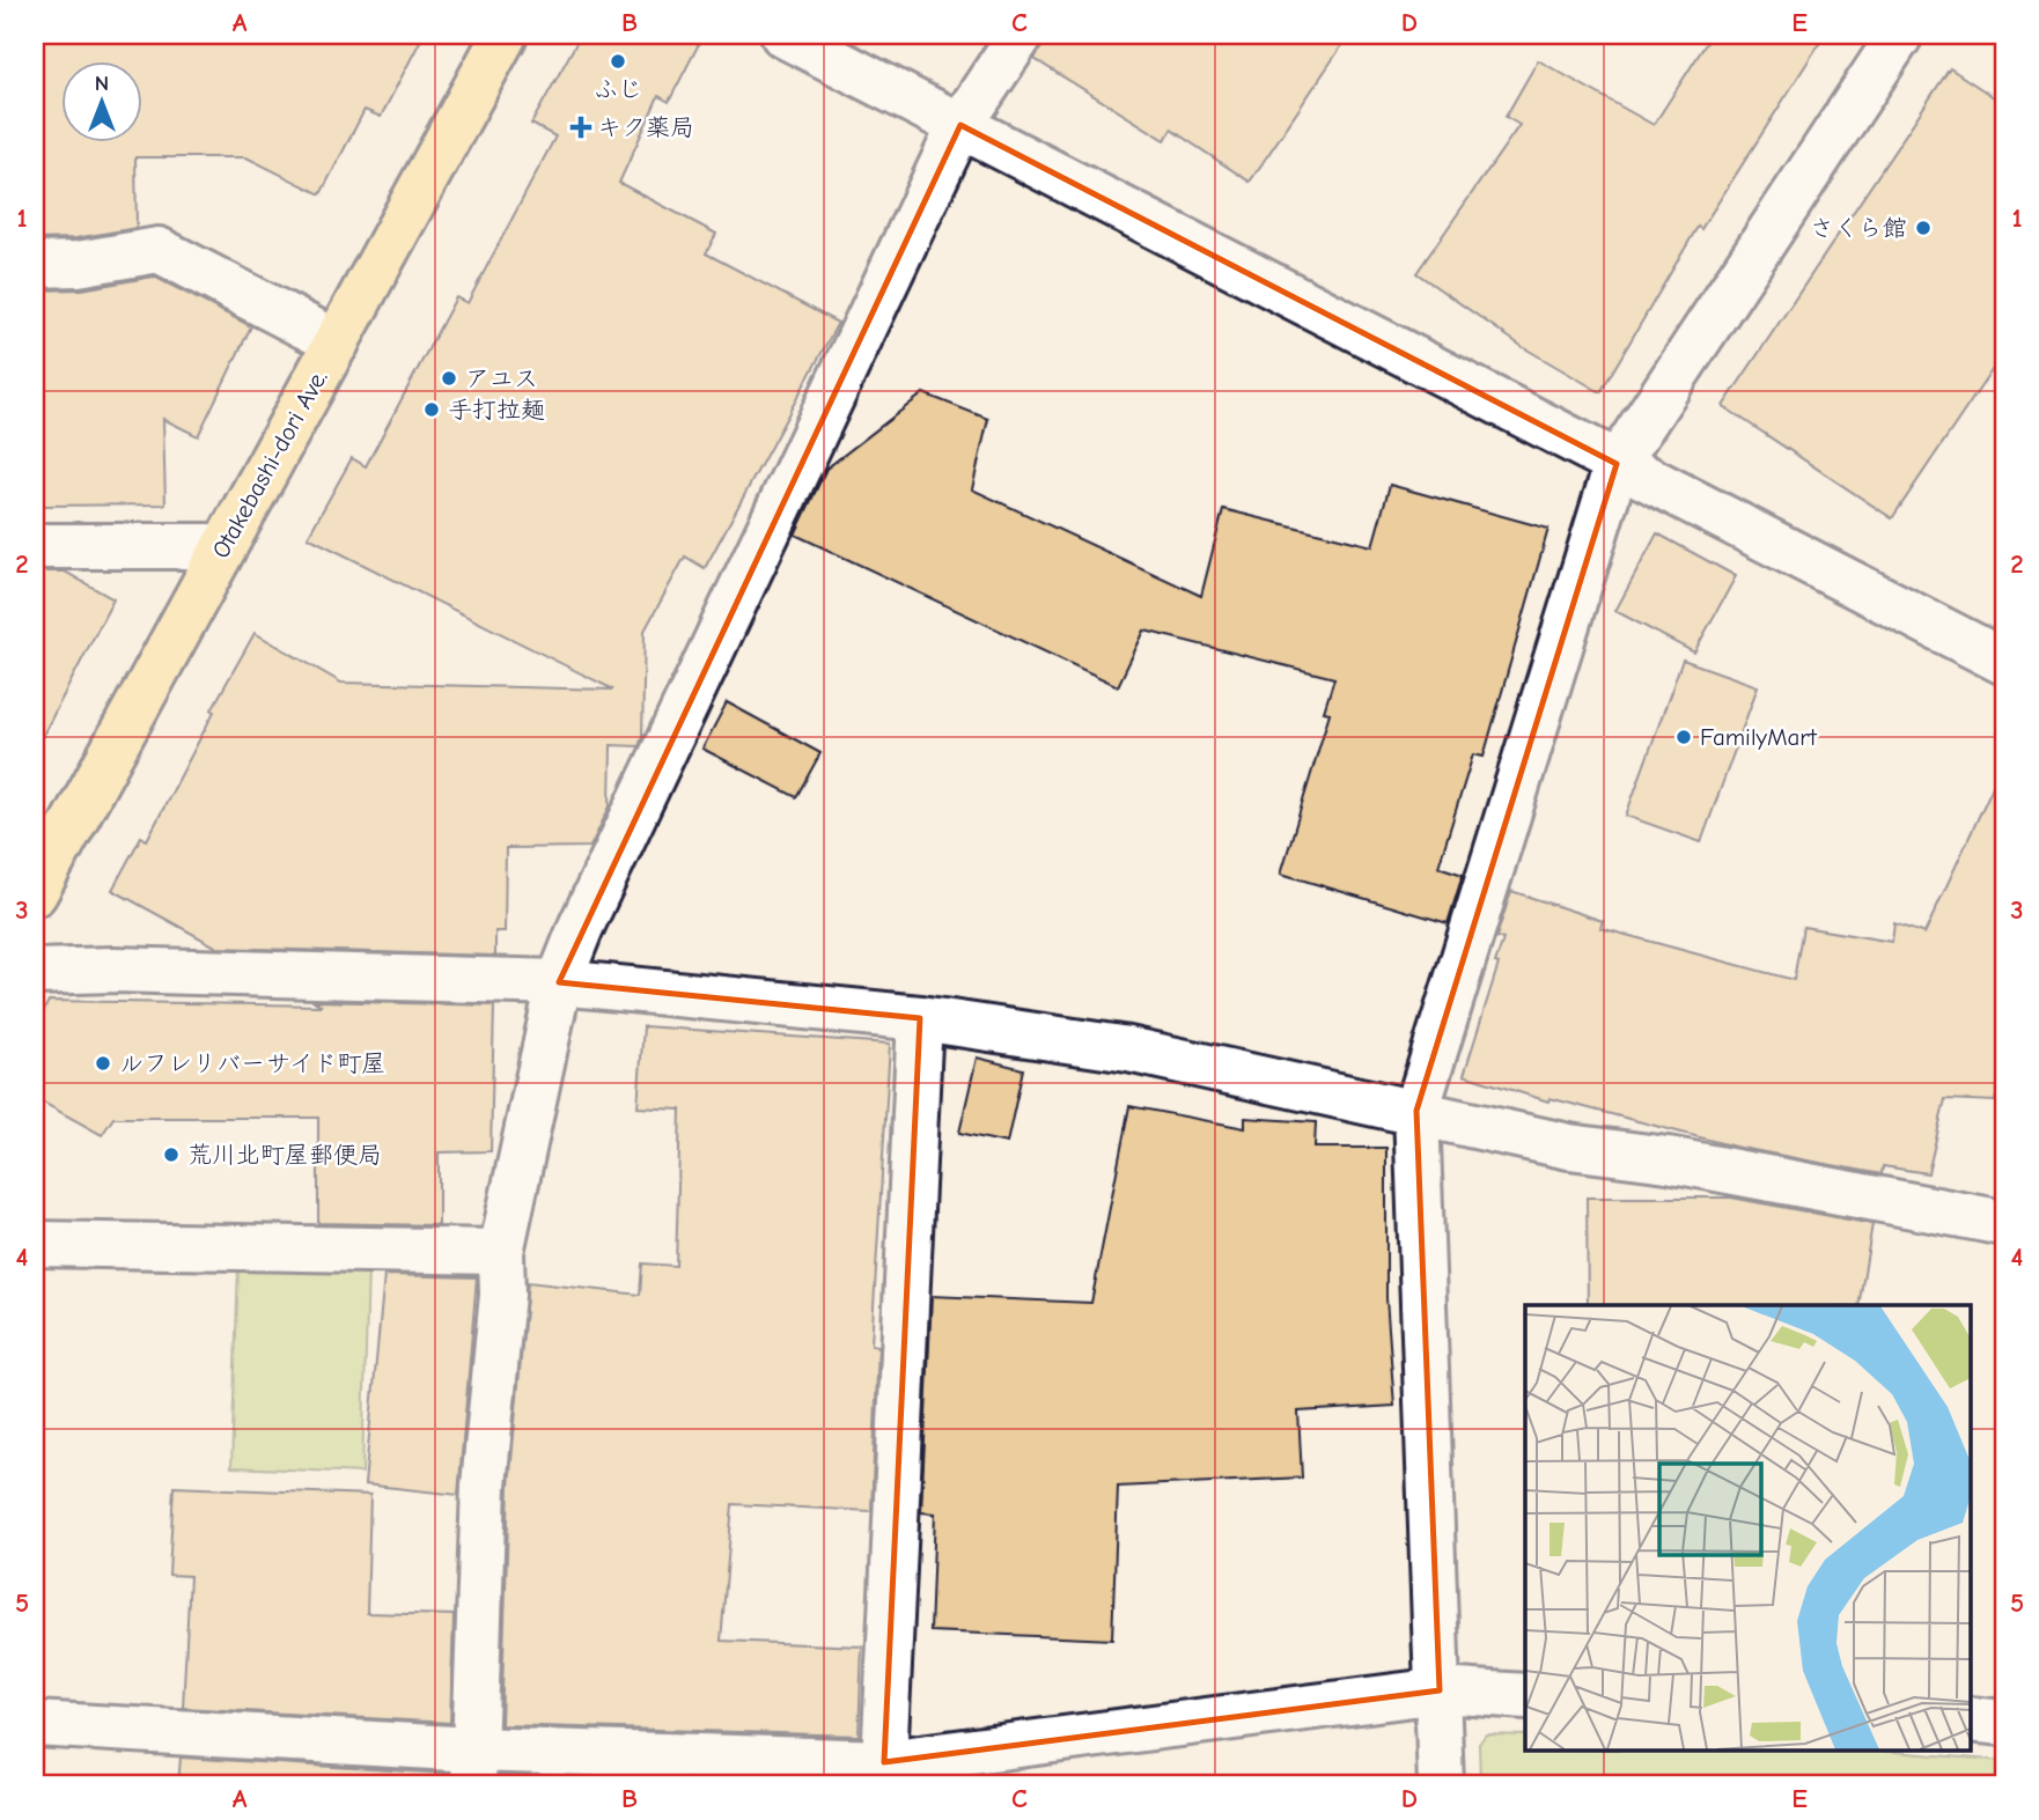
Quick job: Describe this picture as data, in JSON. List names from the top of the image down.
{
  "streets": {
    "main road": ["Otakebashi-dori Ave."]
  },
  "places": {
    "other": [
      "ふじ",
      "さくら館",
      "アユス",
      "手打拉麺",
      "FamilyMart",
      "ルフレリバーサイド町屋",
      "荒川北町屋郵便局"
    ],
    "health": ["キク薬局"]
  },
  "north": "top",
  "grid": {
    "columns": [
      "A",
      "B",
      "C",
      "D",
      "E"
    ],
    "rows": [
      "1",
      "2",
      "3",
      "4",
      "5"
    ]
  }
}
